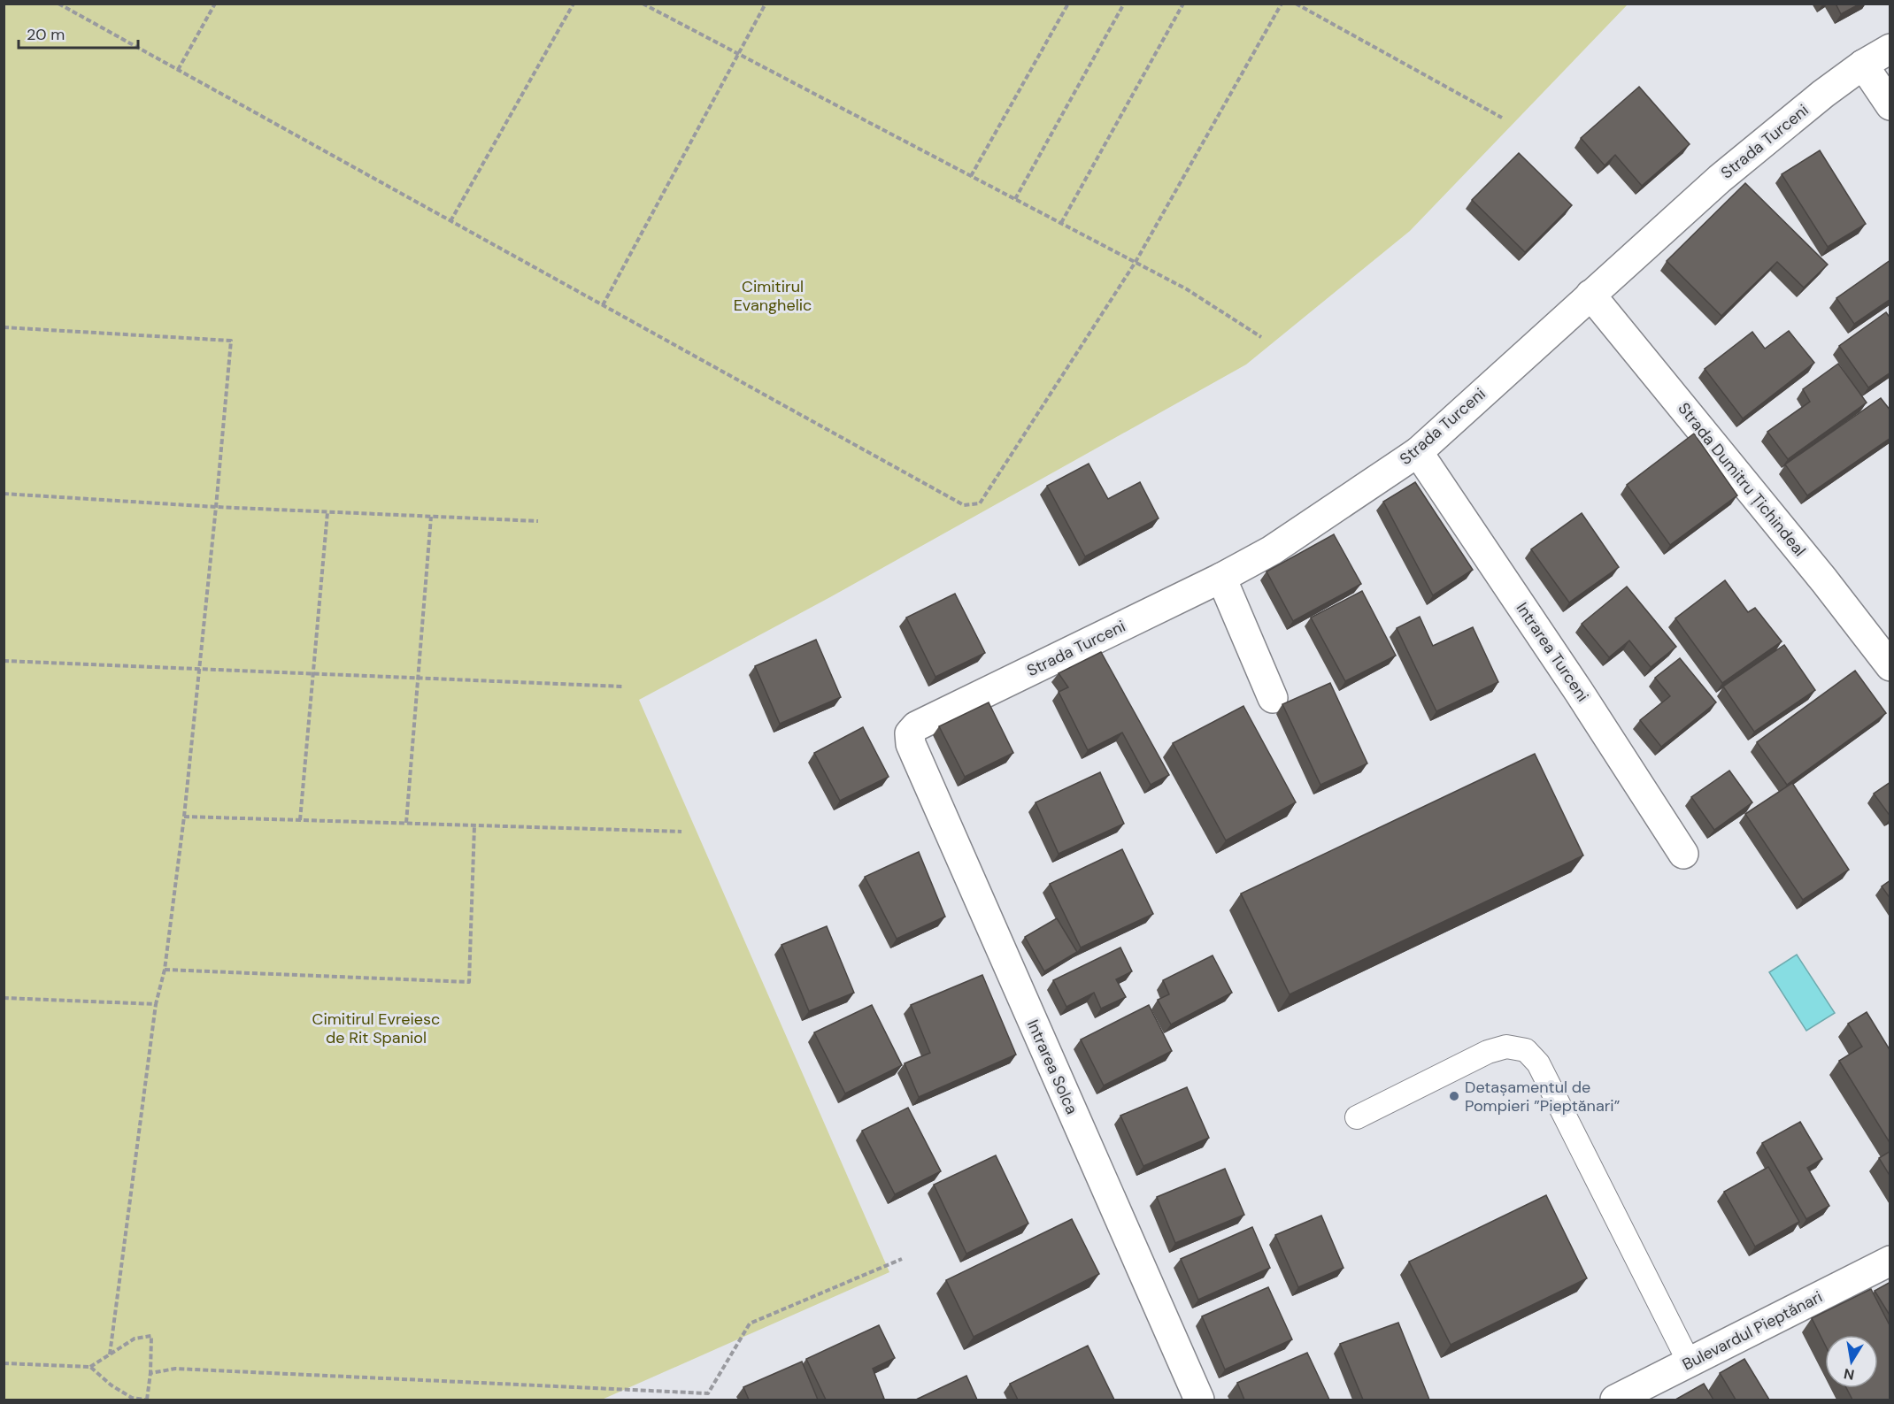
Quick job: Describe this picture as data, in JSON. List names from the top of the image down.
{
  "streets": {
    "street": [
      "Strada Turceni",
      "Strada Dumitru Țichindeal",
      "Intrarea Turceni",
      "Intrarea Solca",
      "Bulevardul Pieptănari"
    ]
  },
  "crossings": [
    ["Strada Turceni", "Strada Dumitru Țichindeal"],
    ["Strada Turceni", "Intrarea Turceni"],
    ["Strada Turceni", "Intrarea Solca"]
  ],
  "parks": ["Cimitirul Evanghelic", "Cimitirul Evreiesc de Rit Spaniol"],
  "places": ["Detașamentul de Pompieri ”Pieptănari”"],
  "scale_bar": "20 m",
  "north": "bottom"
}
